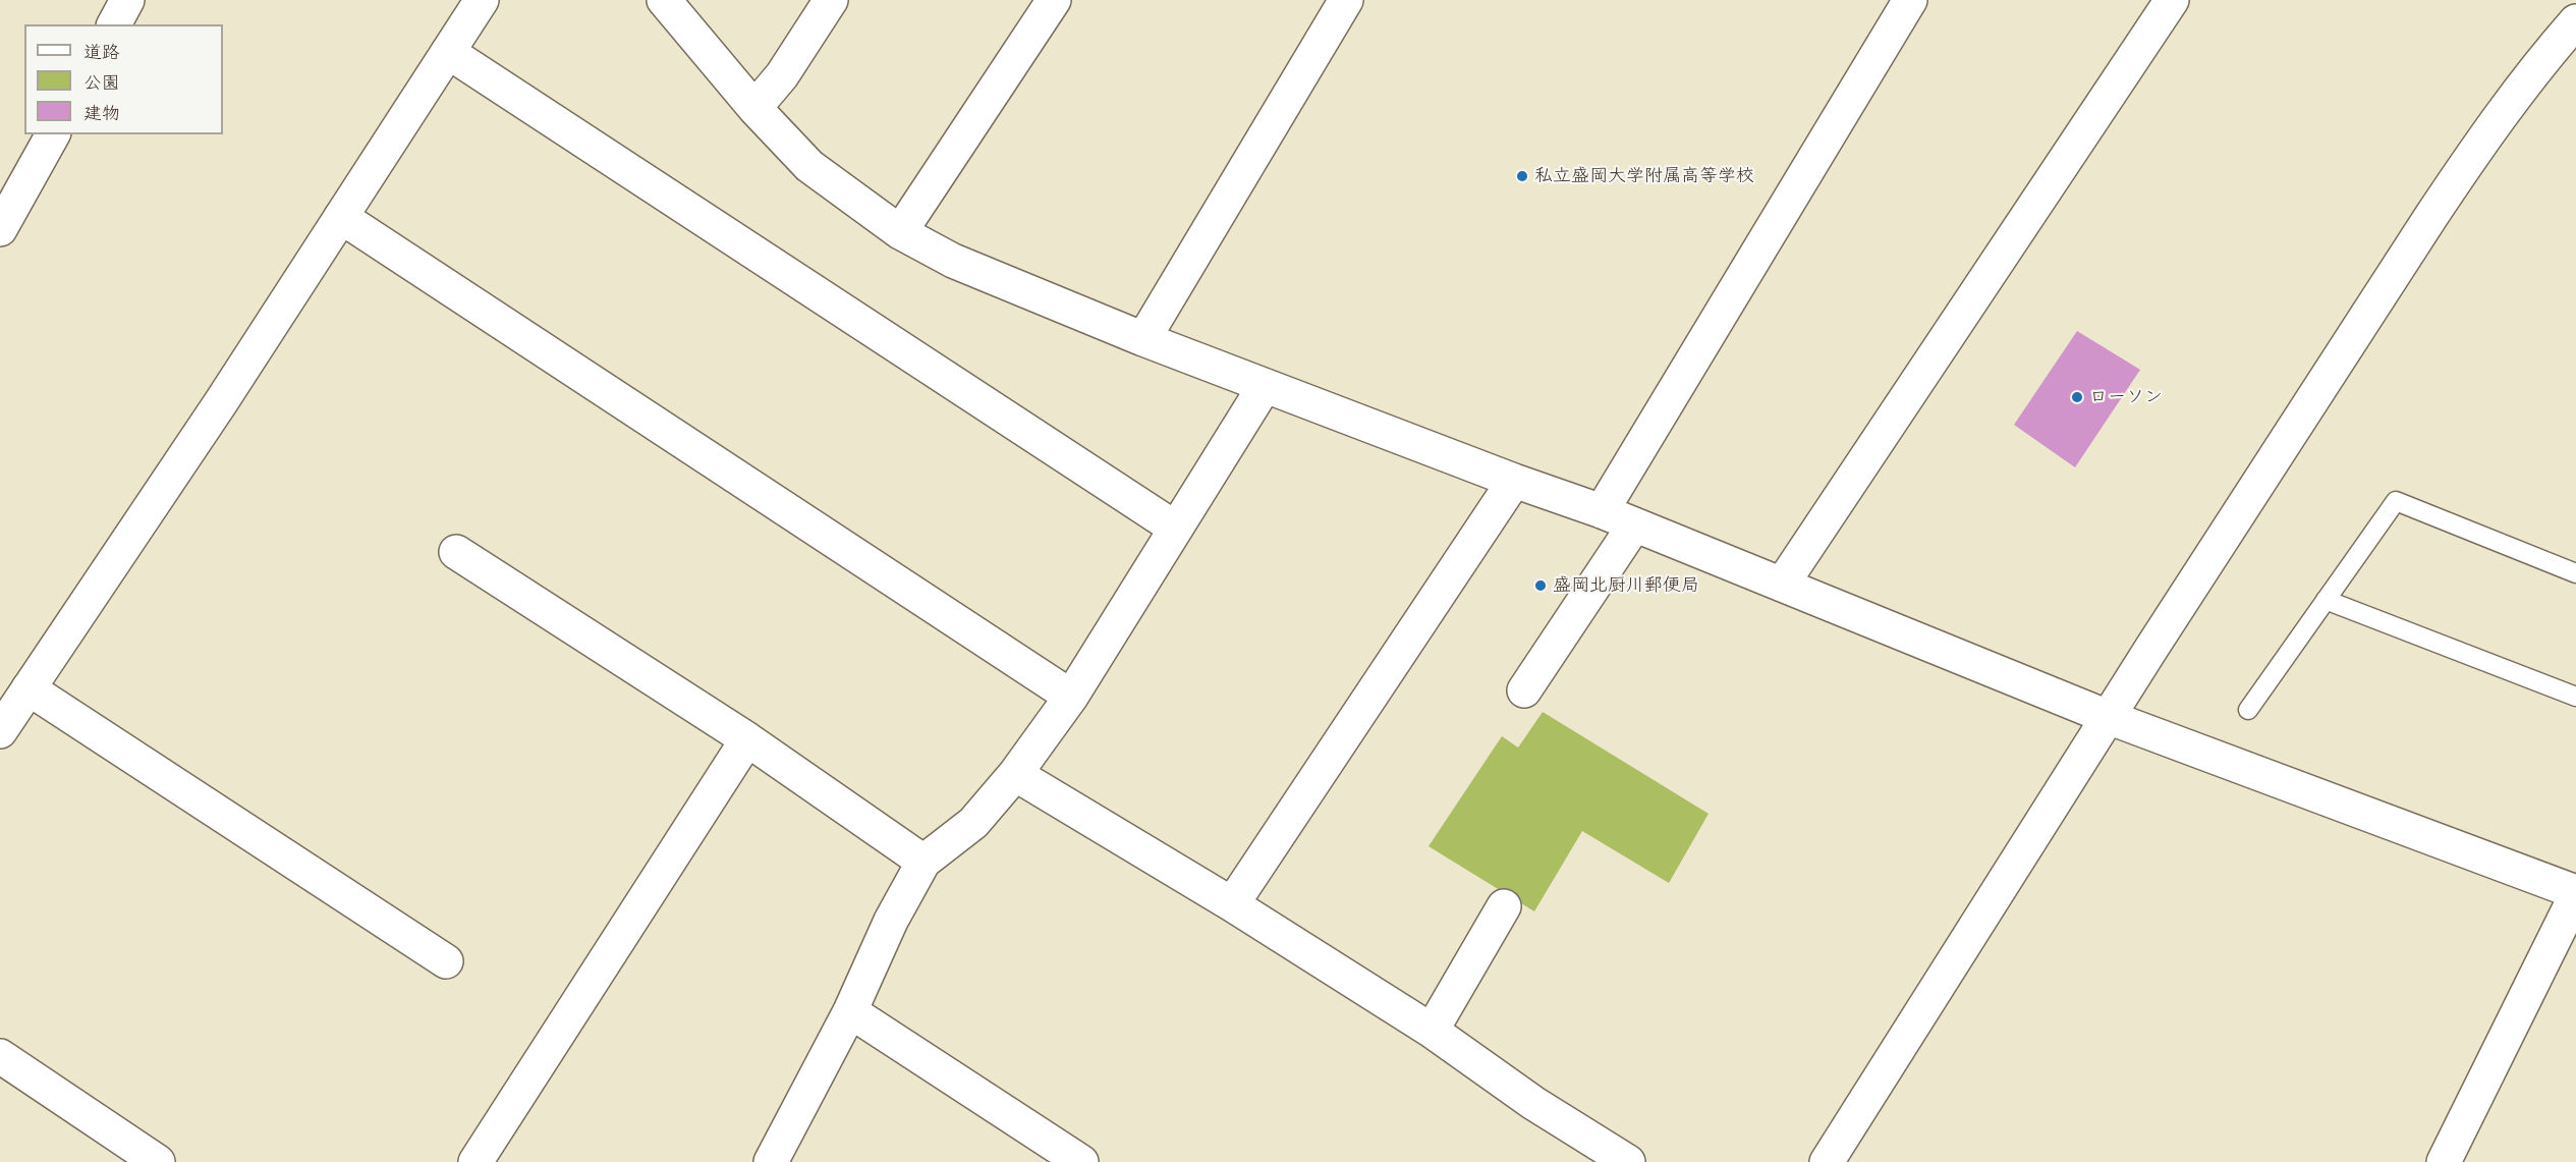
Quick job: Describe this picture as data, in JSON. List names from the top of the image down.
{
  "places": ["私立盛岡大学附属高等学校", "ローソン", "盛岡北厨川郵便局"],
  "legend": ["道路", "公園", "建物"]
}
